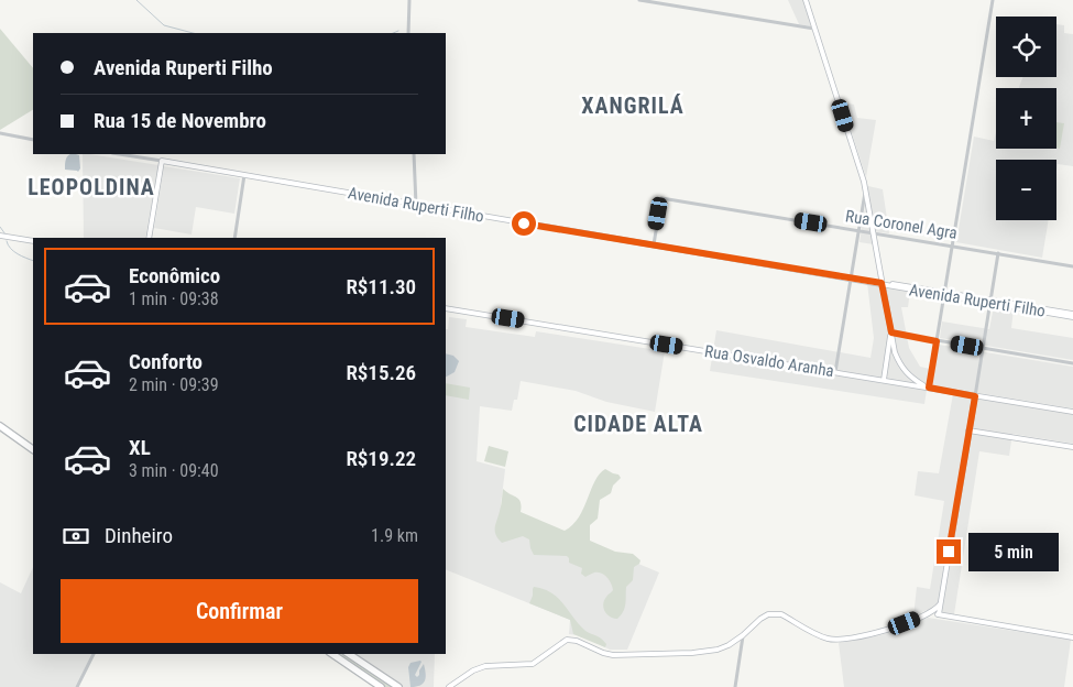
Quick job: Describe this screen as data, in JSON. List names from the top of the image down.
{
  "streets": {
    "main road": ["Avenida Ruperti Filho", "Rua Osvaldo Aranha"],
    "street": ["Rua Coronel Agra"]
  },
  "crossings": [
    ["Avenida Ruperti Filho", "Rua Coronel Agra"]
  ],
  "districts": ["XANGRILÁ", "LEOPOLDINA", "CIDADE ALTA"],
  "page": {
    "map_buttons": ["+", "−"],
    "banner": ["Avenida Ruperti Filho", "Rua 15 de Novembro"],
    "list": [
      {
        "name": "Econômico",
        "note": "1 min · 09:38",
        "value": "R$11.30"
      },
      {
        "name": "Conforto",
        "note": "2 min · 09:39",
        "value": "R$15.26"
      },
      {
        "name": "XL",
        "note": "3 min · 09:40",
        "value": "R$19.22"
      }
    ],
    "pay": ["Dinheiro", "1.9 km"],
    "bubble": "5 min",
    "buttons": "Confirmar"
  }
}
